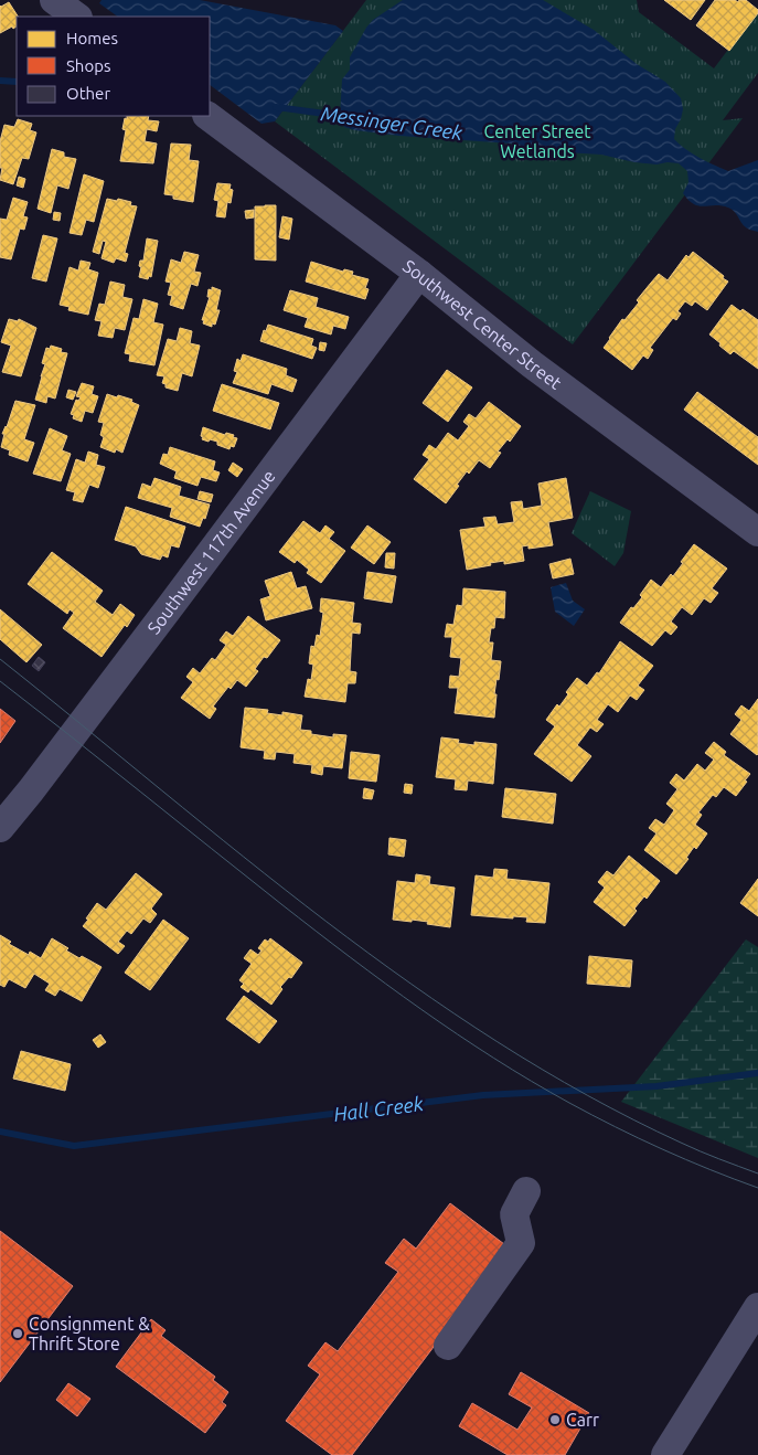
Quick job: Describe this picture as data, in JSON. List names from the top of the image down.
{
  "streets": {
    "street": ["Southwest Center Street", "Southwest 117th Avenue"]
  },
  "crossings": [
    ["Southwest Center Street", "Southwest 117th Avenue"]
  ],
  "water": ["Messinger Creek", "Hall Creek"],
  "parks": ["Center Street Wetlands"],
  "places": ["Consignment & Thrift Store", "Carr"],
  "legend": ["Homes", "Shops", "Other"]
}
